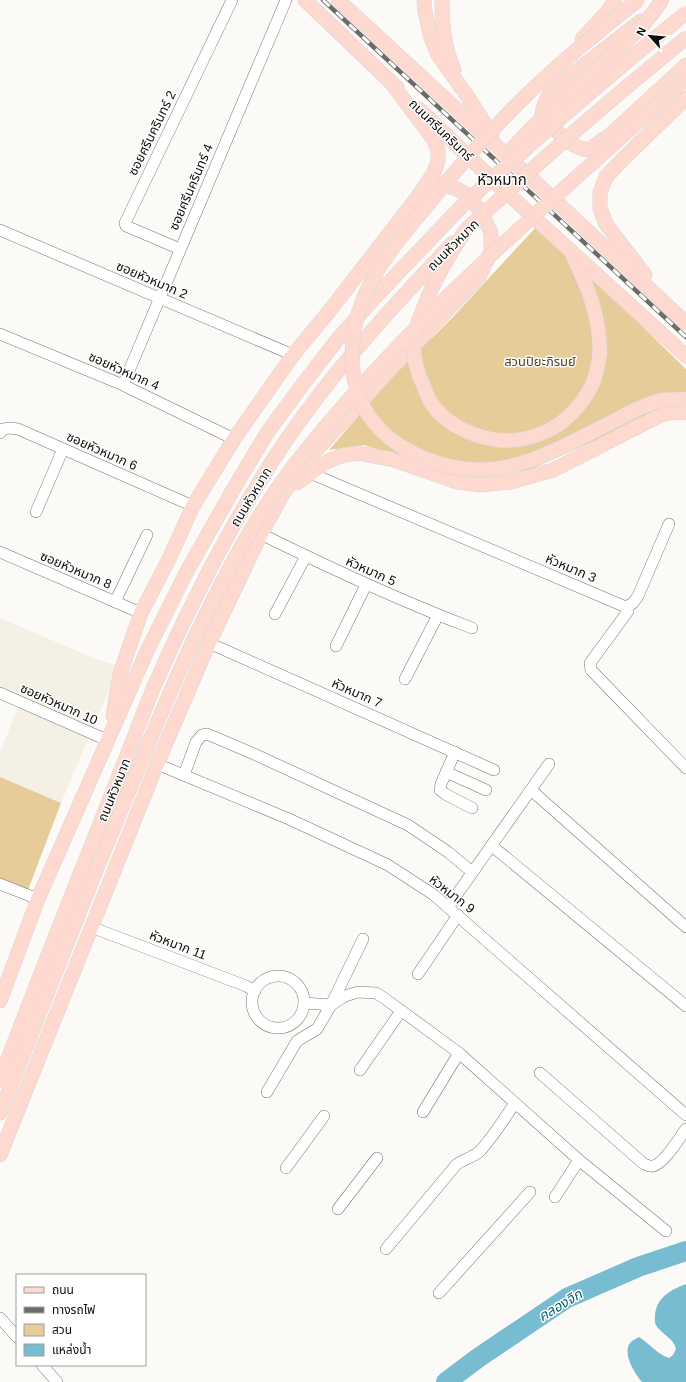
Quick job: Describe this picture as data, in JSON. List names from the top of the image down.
{
  "streets": {
    "main road": ["ถนนศรีนครินทร์", "ถนนหัวหมาก"],
    "street": [
      "ซอยศรีนครินทร์ 2",
      "ซอยศรีนครินทร์ 4",
      "ซอยหัวหมาก 2",
      "ซอยหัวหมาก 4",
      "ซอยหัวหมาก 6",
      "หัวหมาก 3",
      "ซอยหัวหมาก 8",
      "หัวหมาก 5",
      "หัวหมาก 7",
      "ซอยหัวหมาก 10",
      "หัวหมาก 9",
      "หัวหมาก 11"
    ]
  },
  "crossings": [
    ["ซอยศรีนครินทร์ 2", "ซอยศรีนครินทร์ 4"],
    ["ซอยศรีนครินทร์ 4", "ซอยหัวหมาก 2"],
    ["ซอยศรีนครินทร์ 4", "ซอยหัวหมาก 4"],
    ["ถนนหัวหมาก", "ซอยหัวหมาก 10"]
  ],
  "districts": ["หัวหมาก"],
  "water": ["คลองจิก"],
  "parks": ["สวนปิยะภิรมย์"],
  "legend": [
    "ถนน",
    "ทางรถไฟ",
    "สวน",
    "แหล่งน้ำ"
  ],
  "north": "top left"
}
